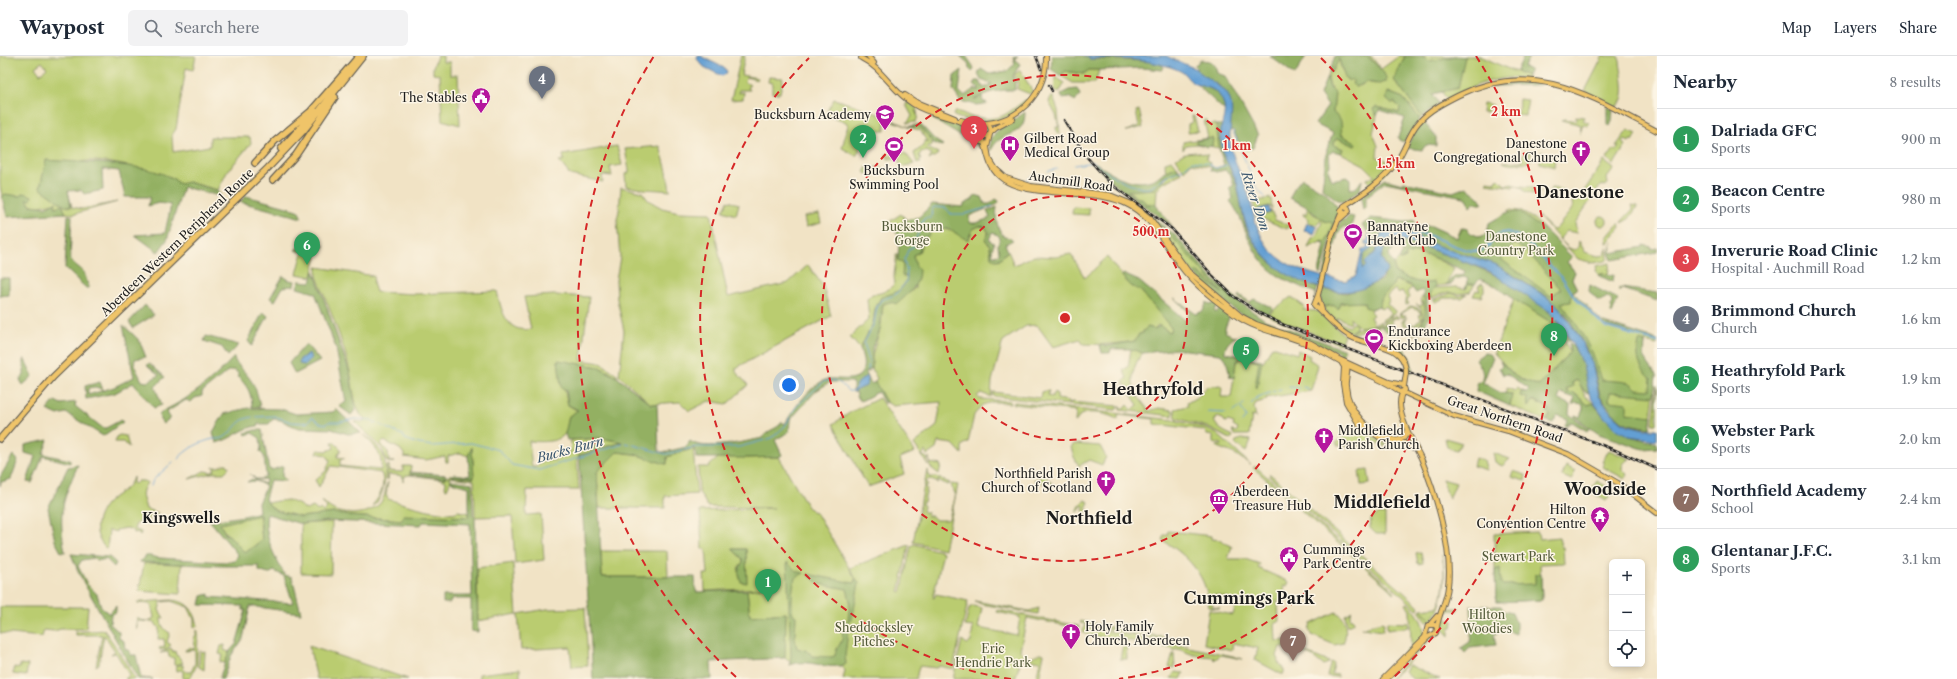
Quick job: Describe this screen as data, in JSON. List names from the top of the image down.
{
  "streets": {
    "highway": ["Aberdeen Western Peripheral Route"],
    "main road": ["Auchmill Road", "Great Northern Road"]
  },
  "crossings": [
    ["Auchmill Road", "Great Northern Road"]
  ],
  "districts": [
    "Danestone",
    "Heathryfold",
    "Woodside",
    "Middlefield",
    "Kingswells",
    "Northfield",
    "Cummings Park"
  ],
  "water": ["River Don", "Bucks Burn"],
  "parks": [
    "Bucksburn Gorge",
    "Danestone Country Park",
    "Stewart Park",
    "Hilton Woodies",
    "Sheddocksley Pitches",
    "Eric Hendrie Park"
  ],
  "places": {
    "public building": ["The Stables", "Cummings Park Centre"],
    "school or university": ["Bucksburn Academy"],
    "hospital": ["Gilbert Road Medical Group"],
    "sports": ["Bucksburn Swimming Pool", "Bannatyne Health Club", "Endurance Kickboxing Aberdeen"],
    "church": [
      "Danestone Congregational Church",
      "Middlefield Parish Church",
      "Northfield Parish Church of Scotland",
      "Holy Family Church, Aberdeen"
    ],
    "museum": ["Aberdeen Treasure Hub"],
    "temple": ["Hilton Convention Centre"]
  },
  "page": {
    "header": "Waypost",
    "search": "Search here",
    "nav": ["Map", "Layers", "Share"],
    "heading": ["Nearby", "8 results"],
    "pins": [
      "4",
      "3",
      "2",
      "6",
      "8",
      "5",
      "1",
      "7"
    ],
    "list": [
      {
        "mark": "1",
        "name": "Dalriada GFC",
        "note": "Sports",
        "value": "900 m"
      },
      {
        "mark": "2",
        "name": "Beacon Centre",
        "note": "Sports",
        "value": "980 m"
      },
      {
        "mark": "3",
        "name": "Inverurie Road Clinic",
        "note": "Hospital · Auchmill Road",
        "value": "1.2 km"
      },
      {
        "mark": "4",
        "name": "Brimmond Church",
        "note": "Church",
        "value": "1.6 km"
      },
      {
        "mark": "5",
        "name": "Heathryfold Park",
        "note": "Sports",
        "value": "1.9 km"
      },
      {
        "mark": "6",
        "name": "Webster Park",
        "note": "Sports",
        "value": "2.0 km"
      },
      {
        "mark": "7",
        "name": "Northfield Academy",
        "note": "School",
        "value": "2.4 km"
      },
      {
        "mark": "8",
        "name": "Glentanar J.F.C.",
        "note": "Sports",
        "value": "3.1 km"
      }
    ],
    "map_buttons": ["+", "−"]
  },
  "rings": [
    "2 km",
    "1 km",
    "1.5 km",
    "500 m"
  ]
}
